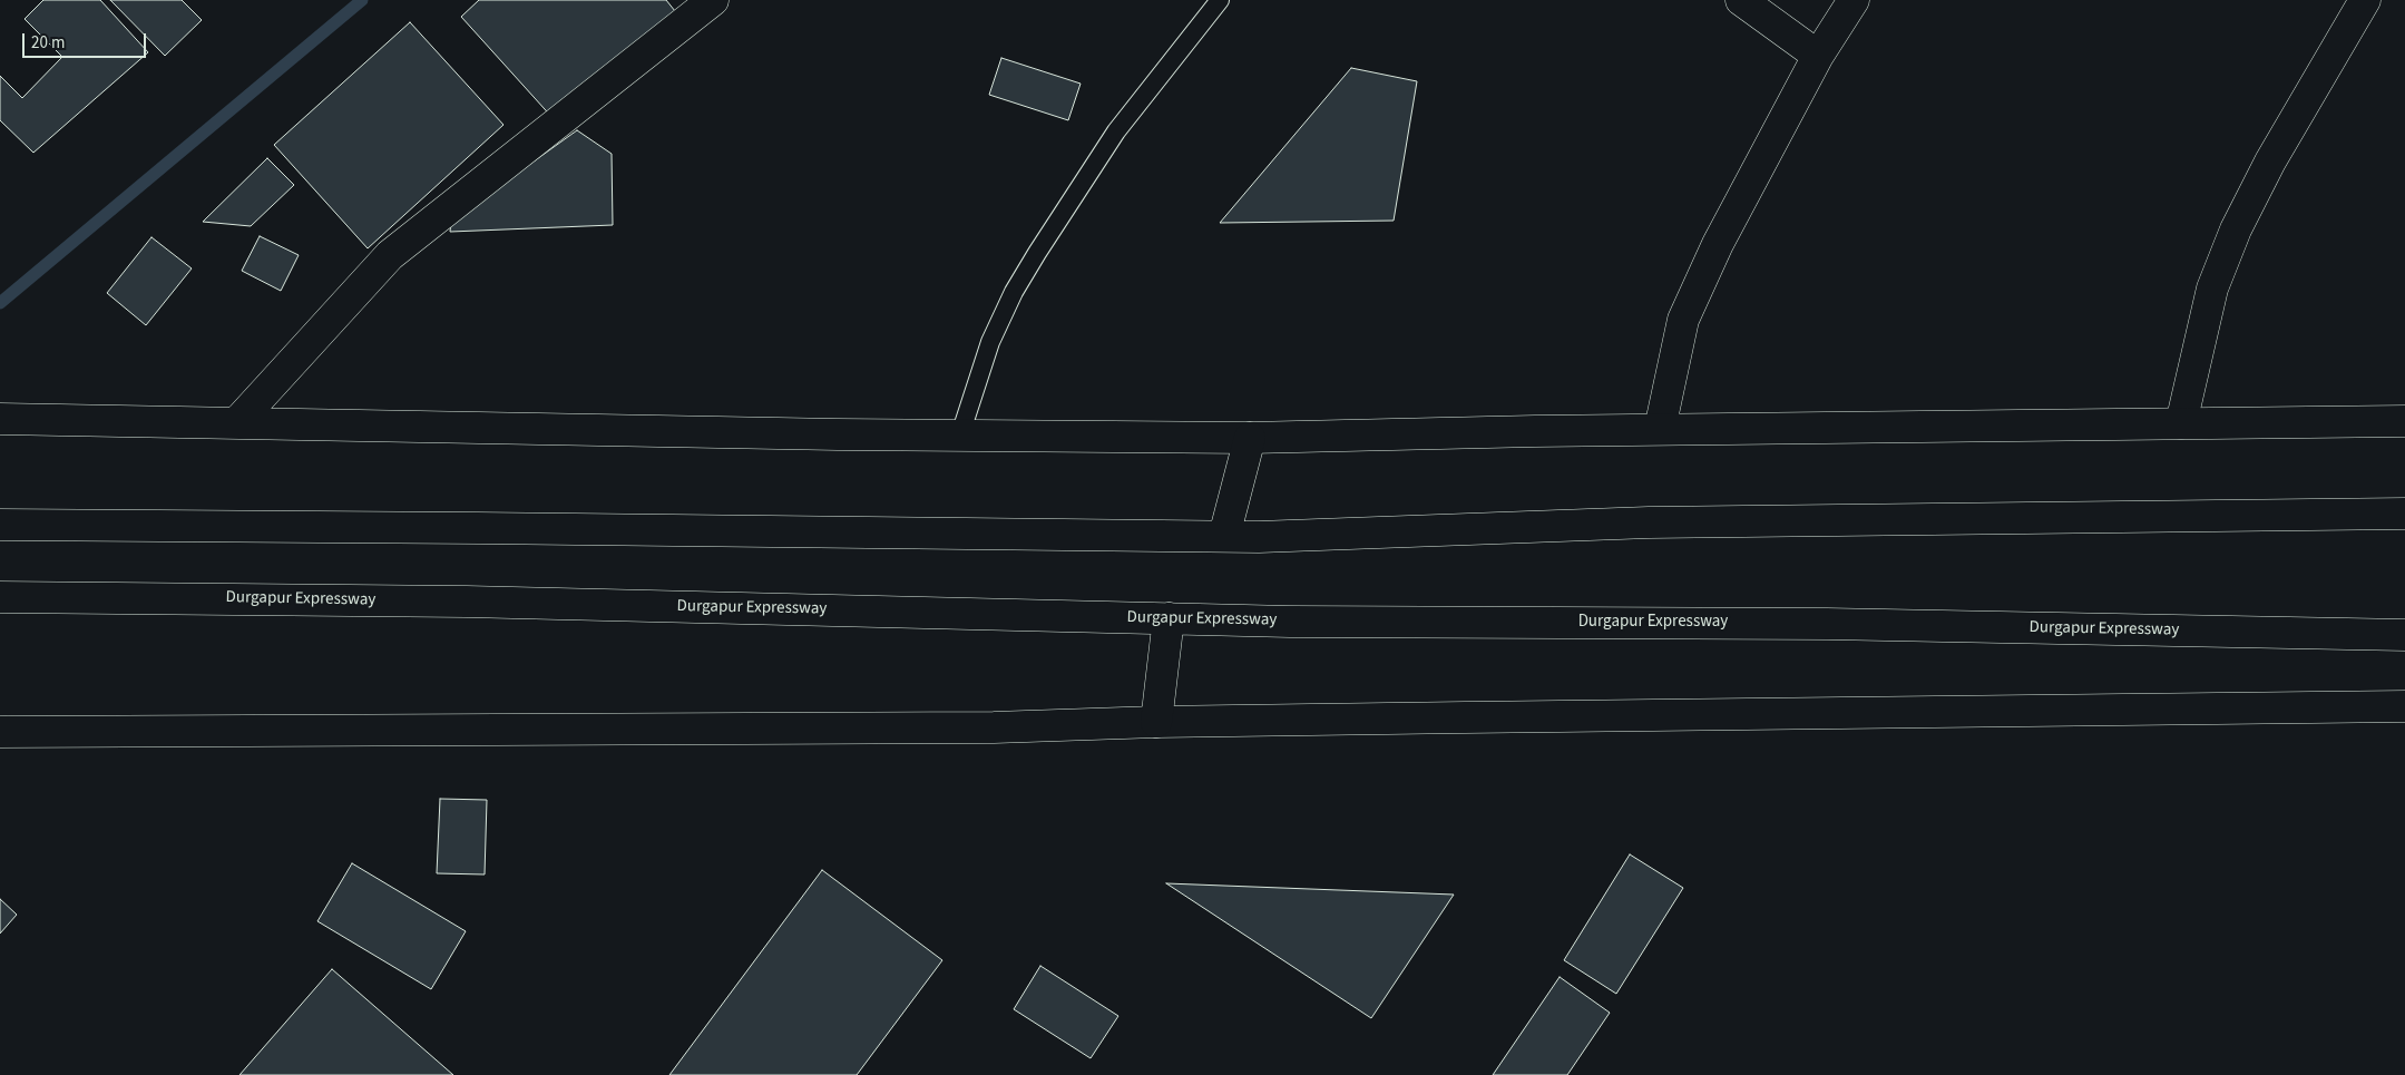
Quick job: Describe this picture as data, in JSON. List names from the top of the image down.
{
  "streets": {
    "main road": ["Durgapur Expressway"]
  },
  "scale_bar": "20 m"
}
